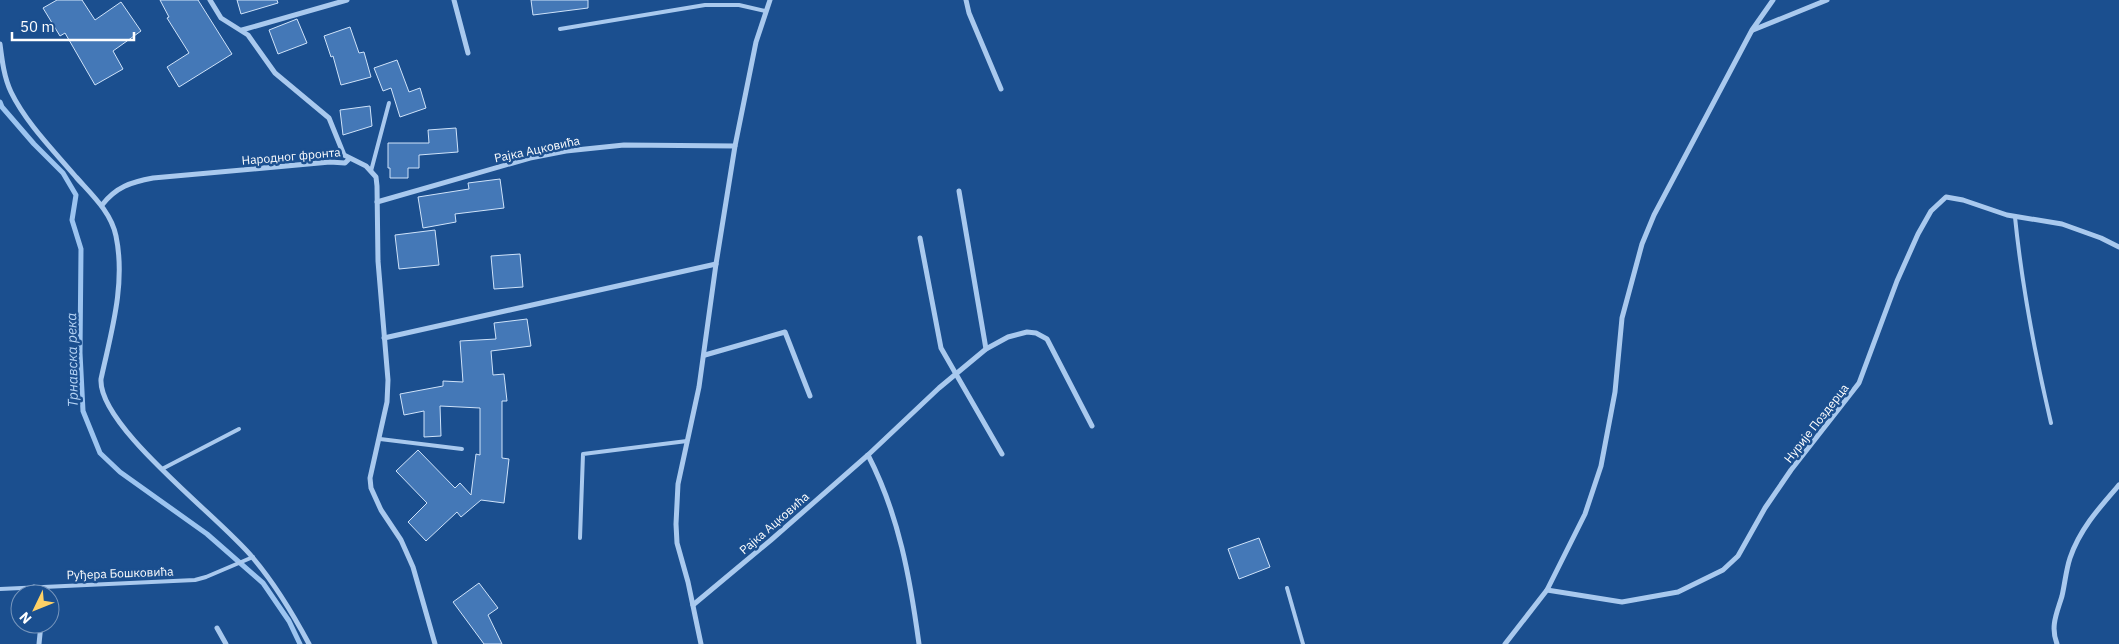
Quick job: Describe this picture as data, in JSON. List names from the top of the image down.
{
  "streets": {
    "street": ["Рајка Ацковића", "Народног фронта", "Нурије Поздерца"],
    "lane": ["Руђера Бошковића"]
  },
  "water": ["Трнавска река"],
  "scale_bar": "50 m",
  "north": "bottom left"
}
